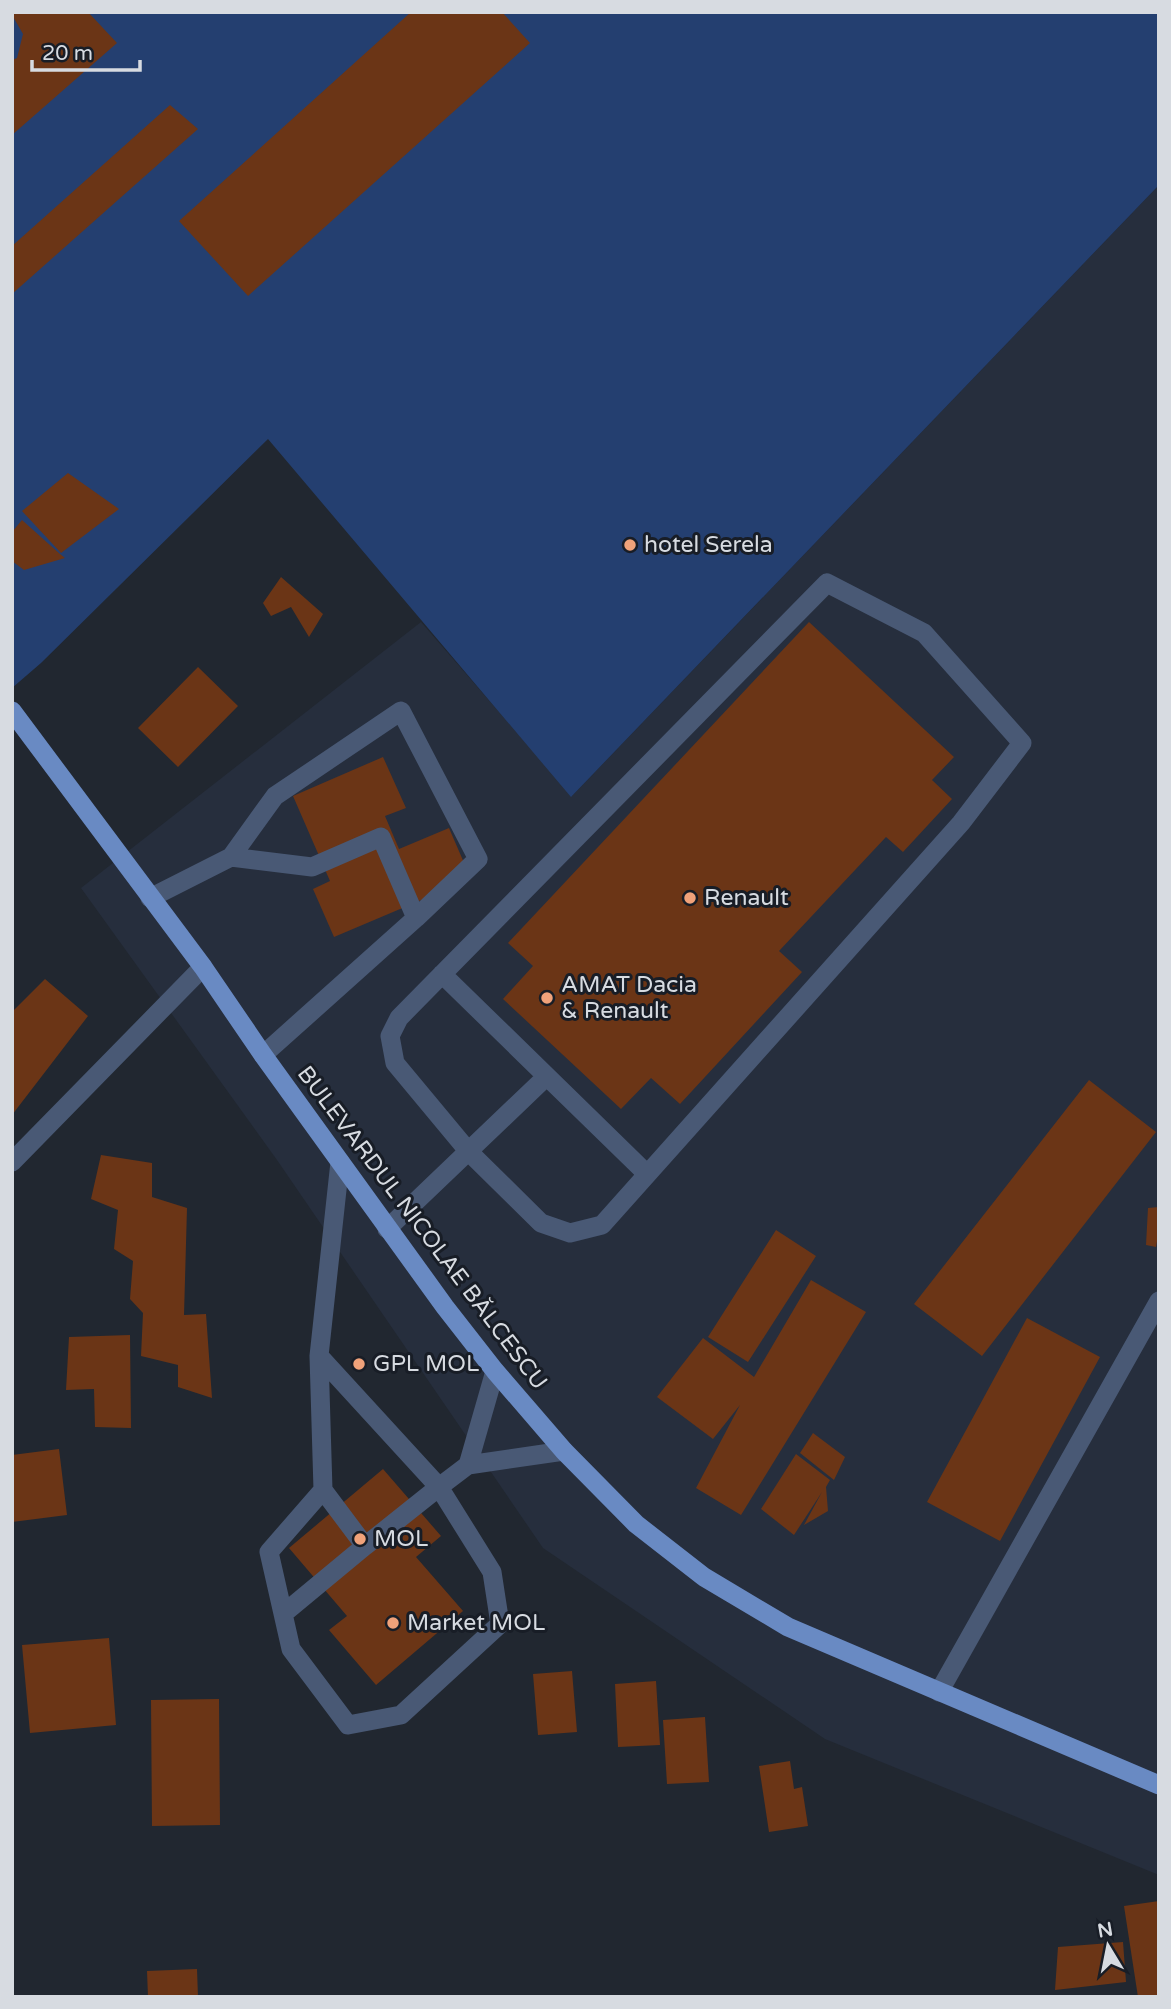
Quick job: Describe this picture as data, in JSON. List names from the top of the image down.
{
  "streets": {
    "main road": ["BULEVARDUL NICOLAE BĂLCESCU"]
  },
  "places": [
    "hotel Serela",
    "Renault",
    "AMAT Dacia & Renault",
    "GPL MOL",
    "MOL",
    "Market MOL"
  ],
  "scale_bar": "20 m",
  "north": "top"
}
